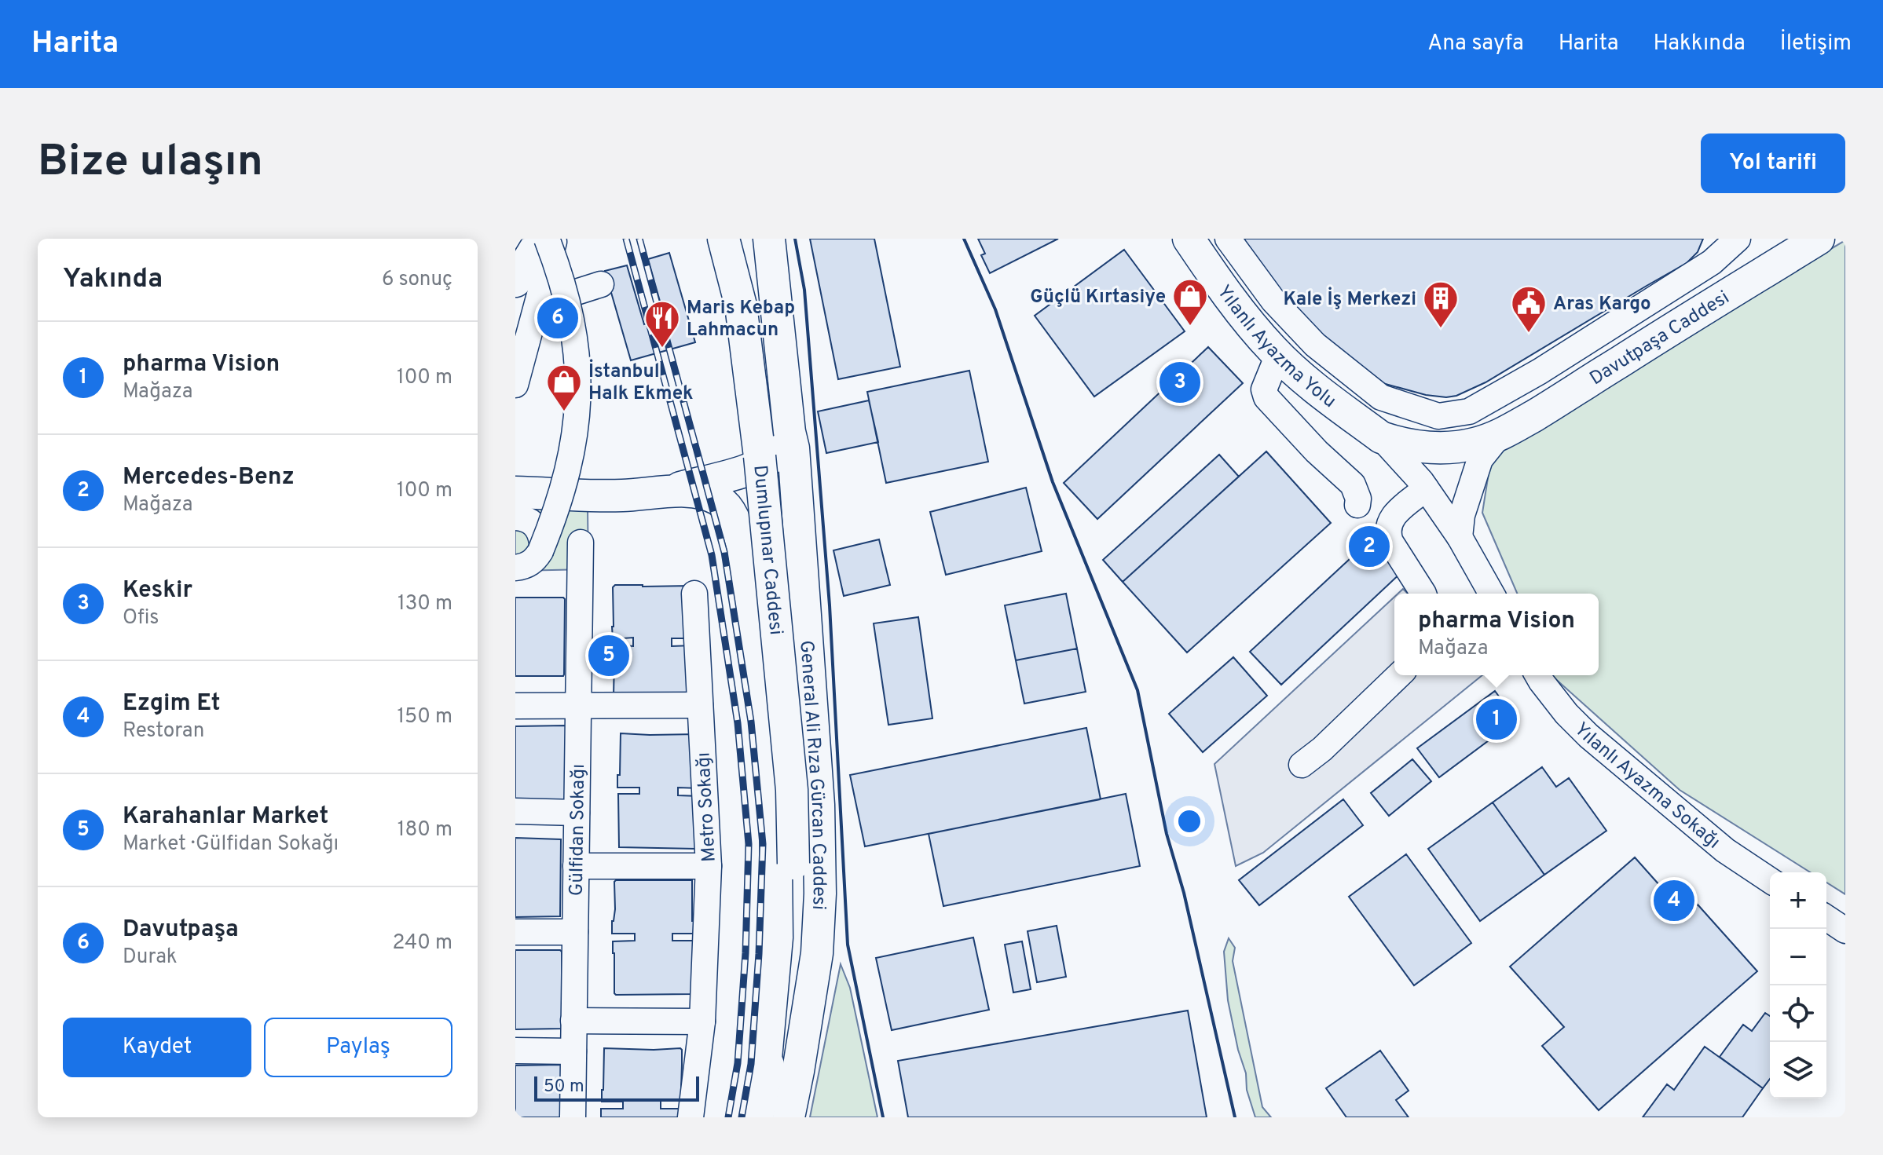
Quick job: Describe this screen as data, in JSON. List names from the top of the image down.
{
  "streets": {
    "main road": [
      "Davutpaşa Caddesi",
      "Yılanlı Ayazma Yolu",
      "Dumlupınar Caddesi",
      "General Ali Rıza Gürcan Caddesi"
    ],
    "street": ["Yılanlı Ayazma Sokağı", "Metro Sokağı", "Gülfidan Sokağı"]
  },
  "crossings": [
    ["Davutpaşa Caddesi", "Yılanlı Ayazma Yolu"],
    ["Dumlupınar Caddesi", "General Ali Rıza Gürcan Caddesi"]
  ],
  "places": {
    "shop": ["Güçlü Kırtasiye", "İstanbul Halk Ekmek"],
    "building": ["Kale İş Merkezi"],
    "public building": ["Aras Kargo"],
    "restaurant": ["Maris Kebap Lahmacun"]
  },
  "scale_bar": "50 m",
  "page": {
    "header": "Harita",
    "nav": [
      "Ana sayfa",
      "Harita",
      "Hakkında",
      "İletişim"
    ],
    "buttons": [
      "Yol tarifi",
      ["Kaydet", "Paylaş"]
    ],
    "title": "Bize ulaşın",
    "heading": ["Yakında", "6 sonuç"],
    "pins": [
      "6",
      "3",
      "2",
      "5",
      "1",
      "4"
    ],
    "list": [
      {
        "mark": "1",
        "name": "pharma Vision",
        "note": "Mağaza",
        "value": "100 m"
      },
      {
        "mark": "2",
        "name": "Mercedes-Benz",
        "note": "Mağaza",
        "value": "100 m"
      },
      {
        "mark": "3",
        "name": "Keskir",
        "note": "Ofis",
        "value": "130 m"
      },
      {
        "mark": "4",
        "name": "Ezgim Et",
        "note": "Restoran",
        "value": "150 m"
      },
      {
        "mark": "5",
        "name": "Karahanlar Market",
        "note": "Market · Gülfidan Sokağı",
        "value": "180 m"
      },
      {
        "mark": "6",
        "name": "Davutpaşa",
        "note": "Durak",
        "value": "240 m"
      }
    ],
    "popup": ["pharma Vision", "Mağaza"],
    "map_buttons": ["+", "−"],
    "scale": "50 m"
  }
}
